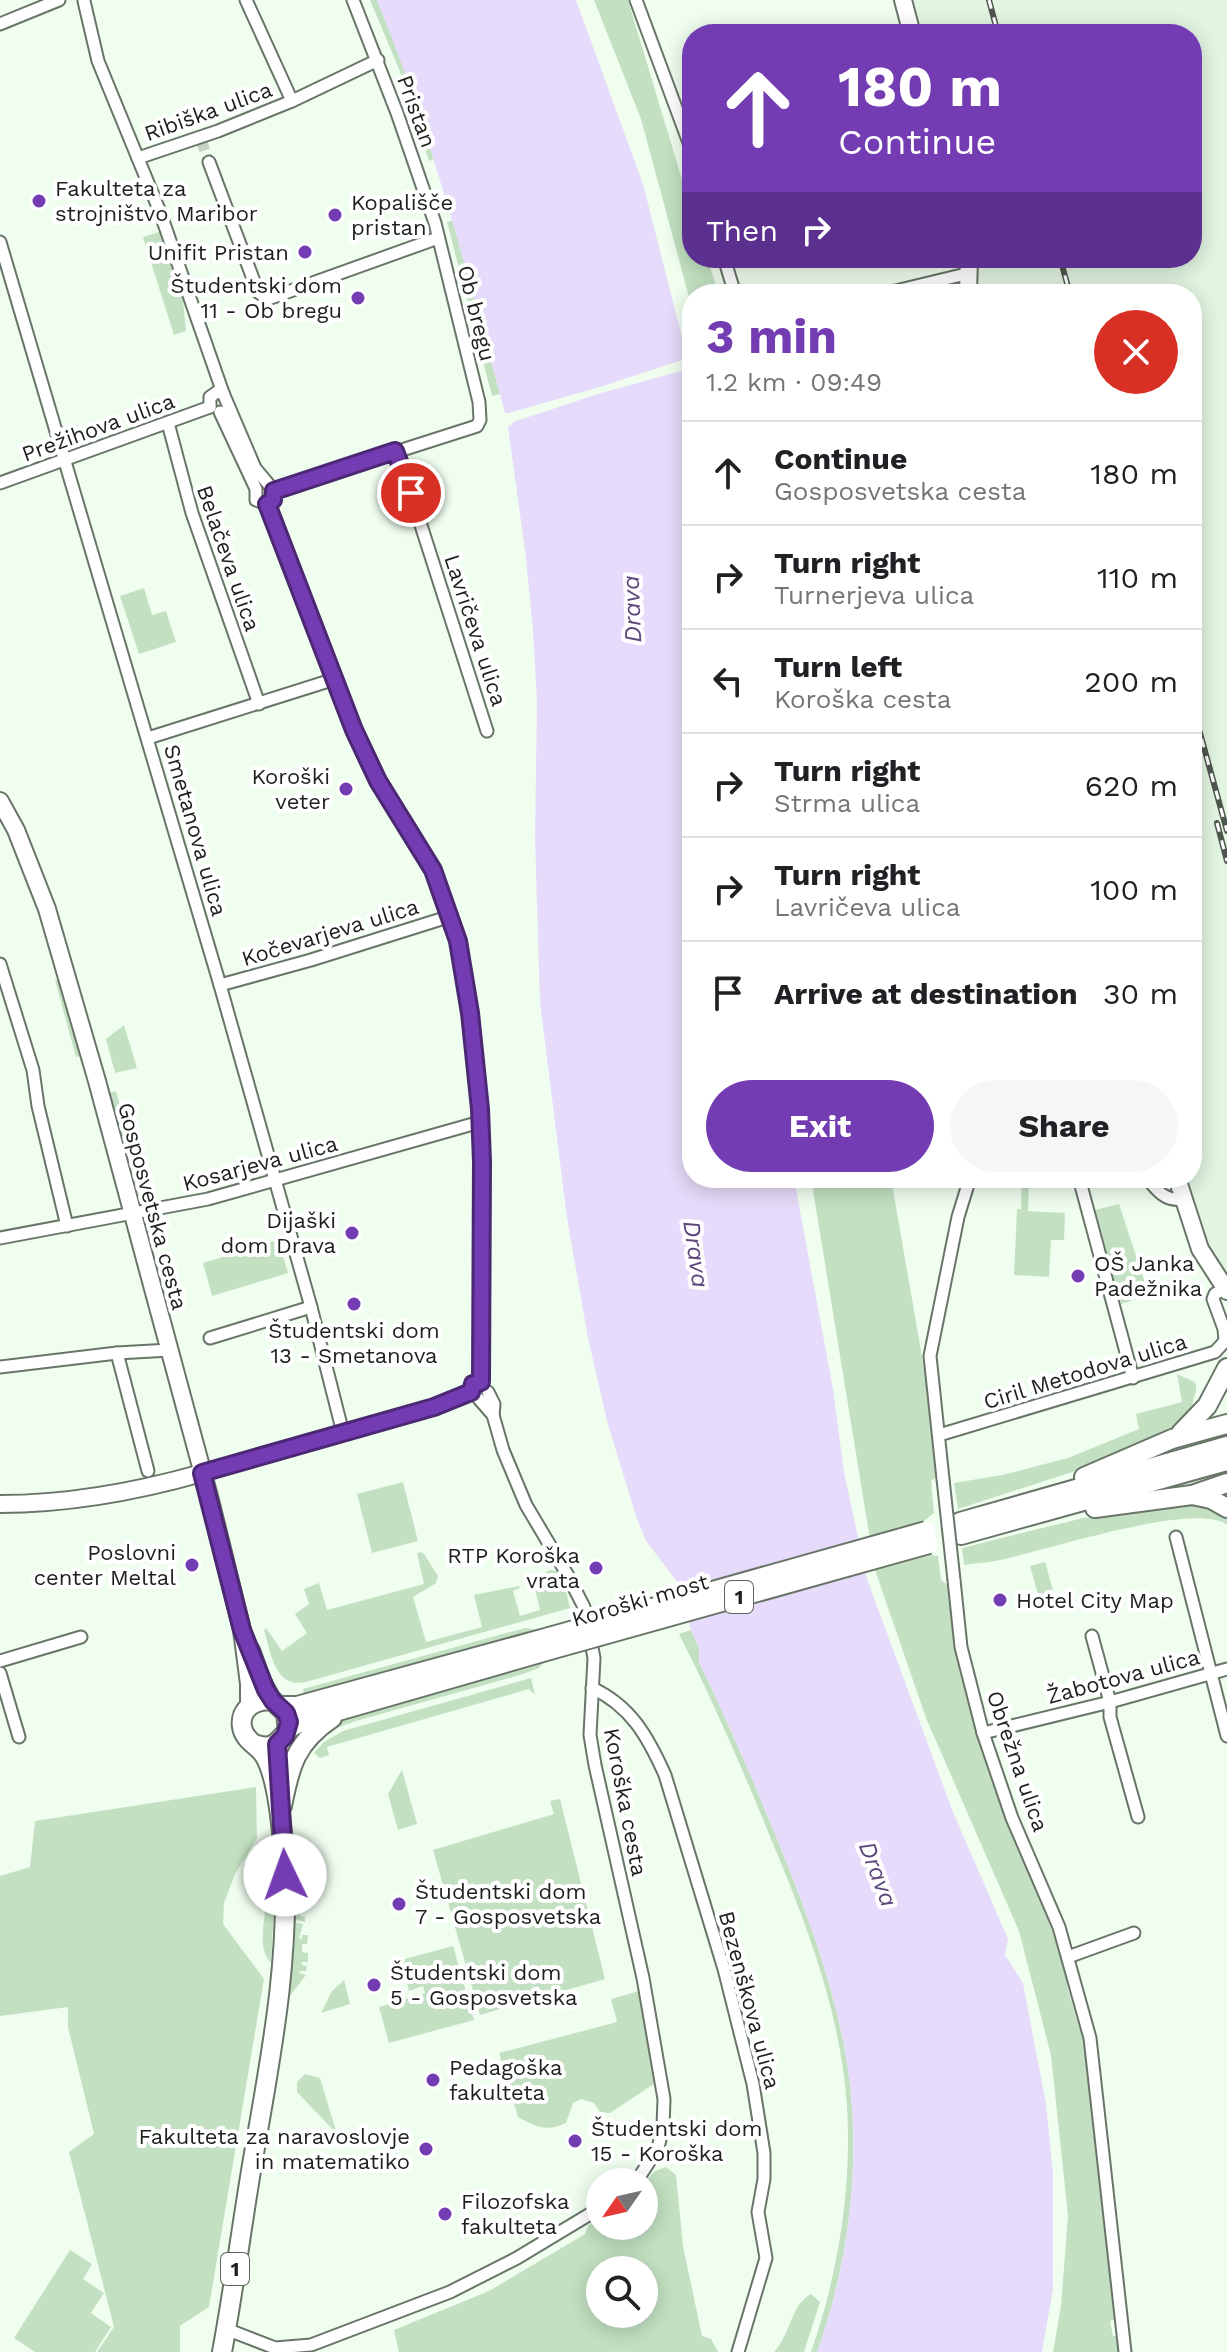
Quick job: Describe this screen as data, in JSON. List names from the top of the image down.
{
  "streets": {
    "main road": ["1", "Koroški most"],
    "street": [
      "Ribiška ulica",
      "Pristan",
      "Ob bregu",
      "Prežihova ulica",
      "Belačeva ulica",
      "Lavričeva ulica",
      "Smetanova ulica",
      "Kočevarjeva ulica",
      "Kosarjeva ulica",
      "Gosposvetska cesta",
      "Ciril Metodova ulica",
      "Žabotova ulica",
      "Obrežna ulica",
      "Koroška cesta",
      "Bezenškova ulica"
    ]
  },
  "crossings": [
    ["Ribiška ulica", "Pristan"],
    ["Pristan", "Ob bregu"],
    ["Ob bregu", "Lavričeva ulica"],
    ["Prežihova ulica", "Belačeva ulica"],
    ["Prežihova ulica", "Smetanova ulica"],
    ["Smetanova ulica", "Kočevarjeva ulica"],
    ["Smetanova ulica", "Kosarjeva ulica"],
    ["Kosarjeva ulica", "Gosposvetska cesta"],
    ["Ciril Metodova ulica", "Obrežna ulica"],
    ["1", "Koroški most"],
    ["Žabotova ulica", "Obrežna ulica"],
    ["Koroška cesta", "Bezenškova ulica"]
  ],
  "water": ["Drava"],
  "places": [
    "Fakulteta za strojništvo Maribor",
    "Kopališče pristan",
    "Unifit Pristan",
    "Študentski dom 11 - Ob bregu",
    "Koroški veter",
    "Dijaški dom Drava",
    "OŠ Janka Padežnika",
    "Študentski dom 13 - Smetanova",
    "Poslovni center Meltal",
    "RTP Koroška vrata",
    "Hotel City Map",
    "Študentski dom 7 - Gosposvetska",
    "Študentski dom 5 - Gosposvetska",
    "Pedagoška fakulteta",
    "Študentski dom 15 - Koroška",
    "Fakulteta za naravoslovje in matematiko",
    "Filozofska fakulteta"
  ],
  "north": "bottom left",
  "page": {
    "turn": ["180 m", "Continue"],
    "then": "Then",
    "heading": ["3 min", "1.2 km · 09:49"],
    "list": [
      {
        "name": "Continue",
        "note": "Gosposvetska cesta",
        "value": "180 m"
      },
      {
        "name": "Turn right",
        "note": "Turnerjeva ulica",
        "value": "110 m"
      },
      {
        "name": "Turn left",
        "note": "Koroška cesta",
        "value": "200 m"
      },
      {
        "name": "Turn right",
        "note": "Strma ulica",
        "value": "620 m"
      },
      {
        "name": "Turn right",
        "note": "Lavričeva ulica",
        "value": "100 m"
      },
      {
        "name": "Arrive at destination",
        "value": "30 m"
      }
    ],
    "buttons": ["Exit", "Share"]
  }
}
